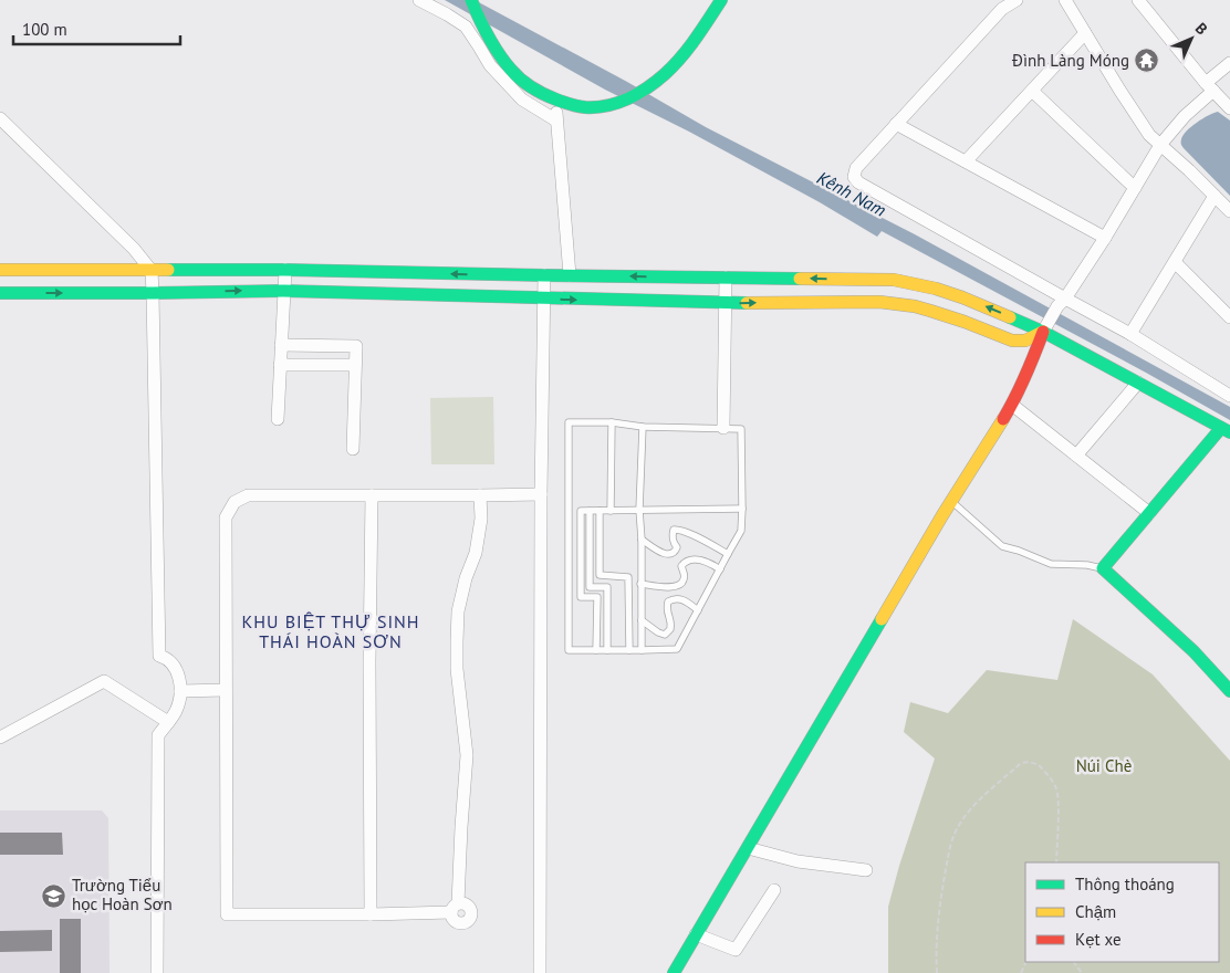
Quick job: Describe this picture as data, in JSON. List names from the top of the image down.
{
  "districts": ["KHU BIỆT THỰ SINH THÁI HOÀN SƠN"],
  "water": ["Kênh Nam"],
  "parks": ["Núi Chè"],
  "places": {
    "temple": ["Đình Làng Móng"],
    "school or university": ["Trường Tiểu học Hoàn Sơn"]
  },
  "legend": ["Thông thoáng", "Chậm", "Kẹt xe"],
  "scale_bar": "100 m",
  "north": "top right"
}
